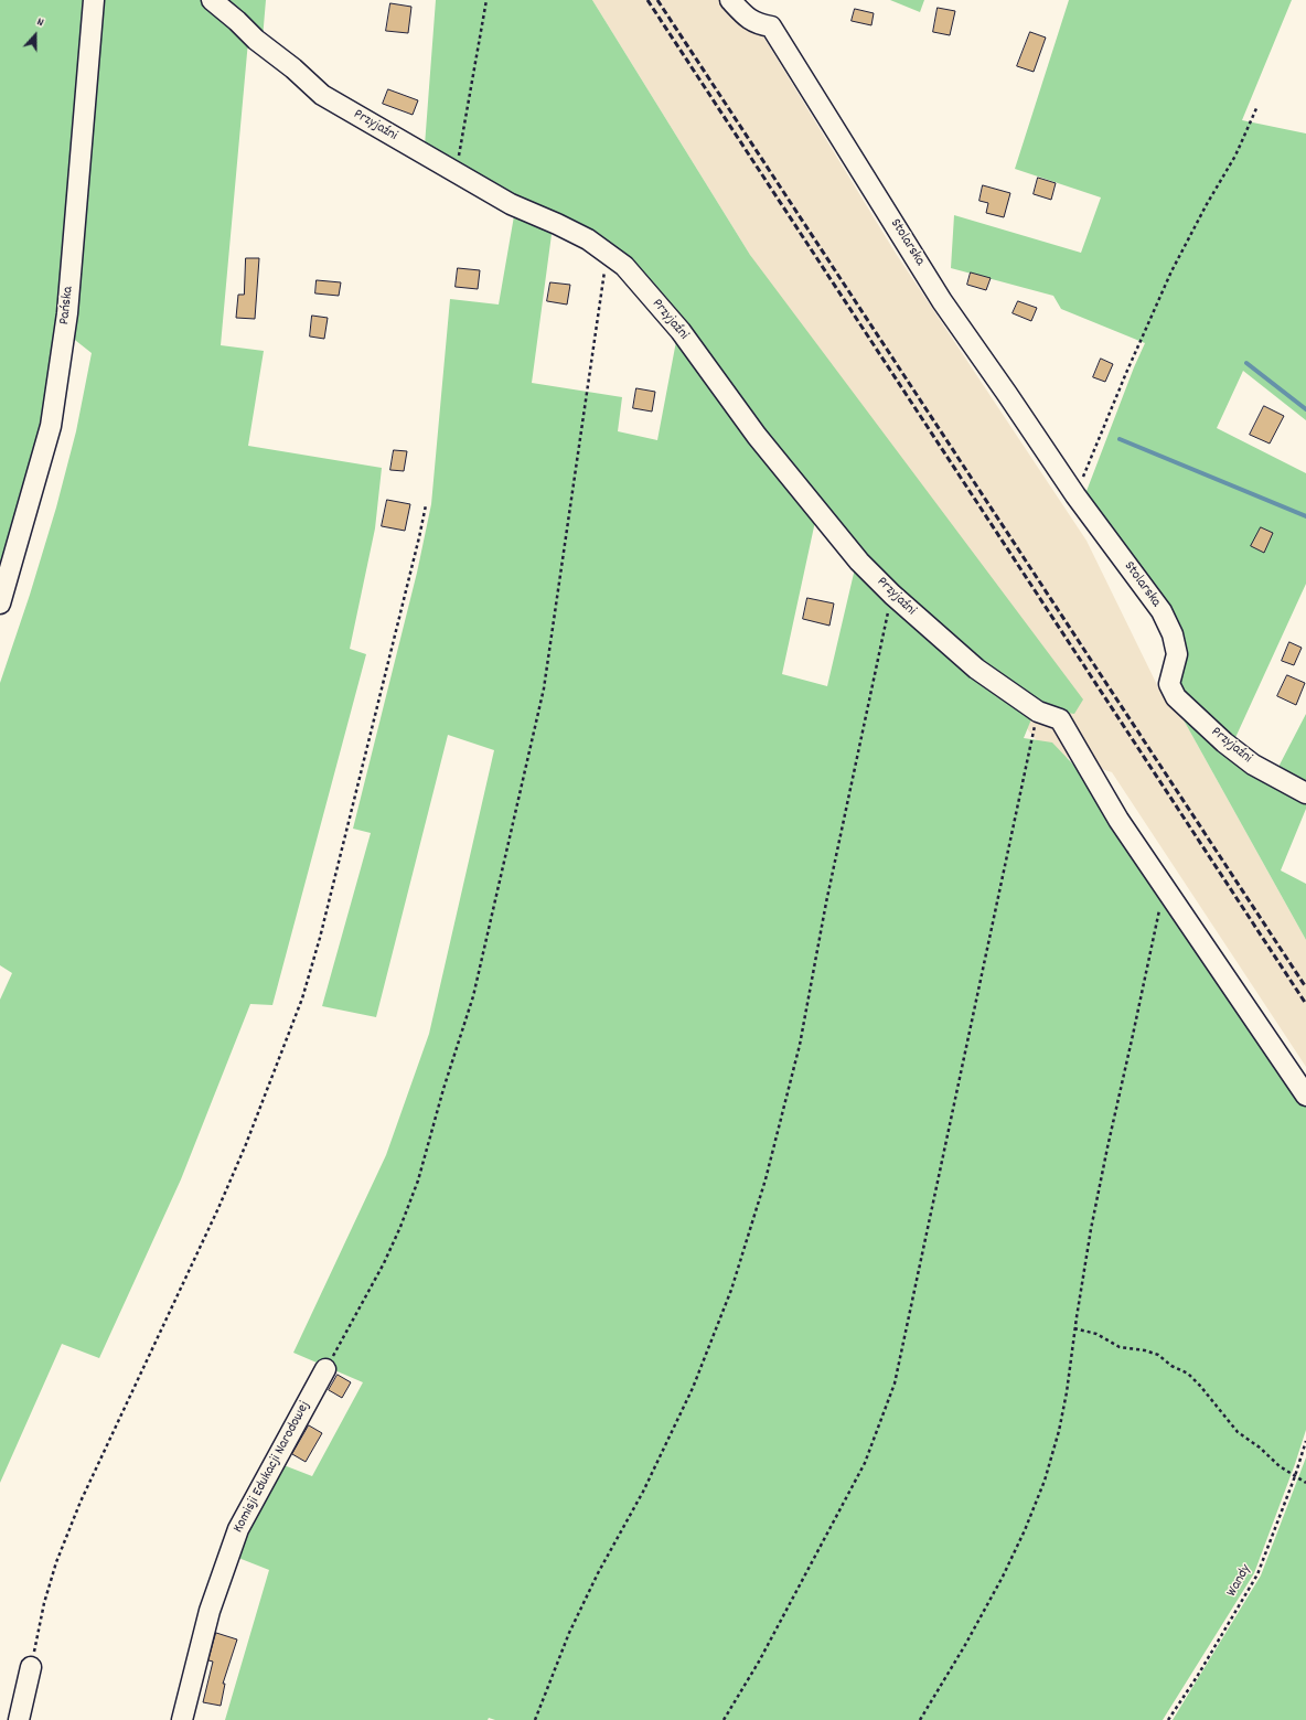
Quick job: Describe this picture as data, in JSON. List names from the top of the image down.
{
  "streets": {
    "street": [
      "Przyjaźni",
      "Stolarska",
      "Pańska",
      "Komisji Edukacji Narodowej"
    ],
    "path": ["Wandy"]
  },
  "crossings": [
    ["Przyjaźni", "Stolarska"]
  ],
  "north": "top"
}
